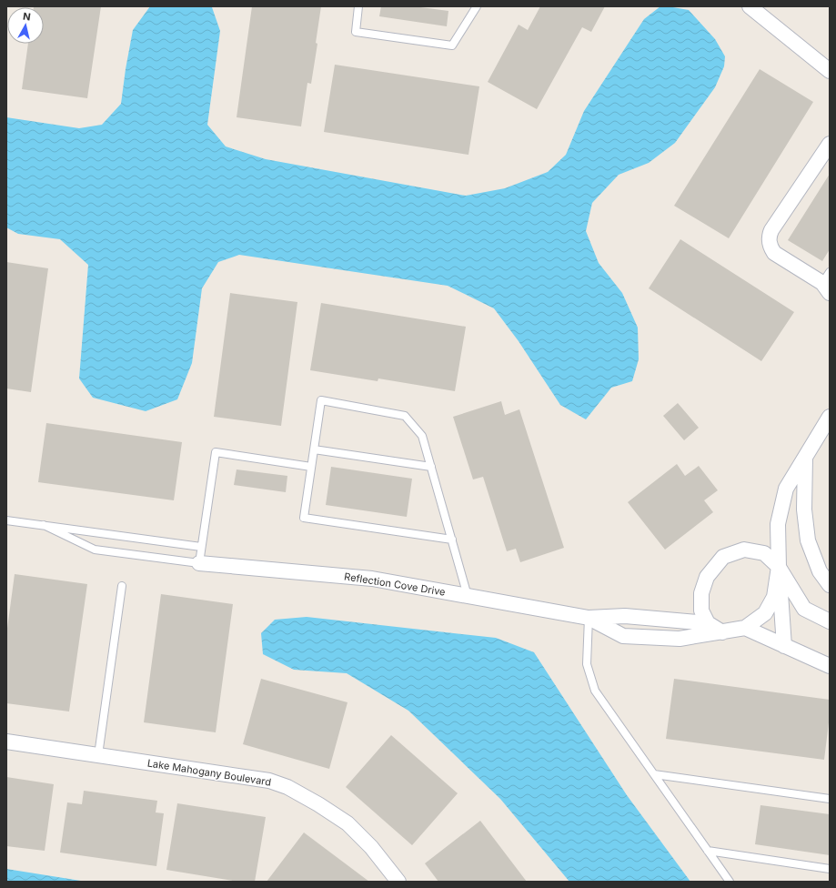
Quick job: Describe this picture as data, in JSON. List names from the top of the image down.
{
  "streets": {
    "street": ["Reflection Cove Drive", "Lake Mahogany Boulevard"]
  },
  "north": "top"
}
